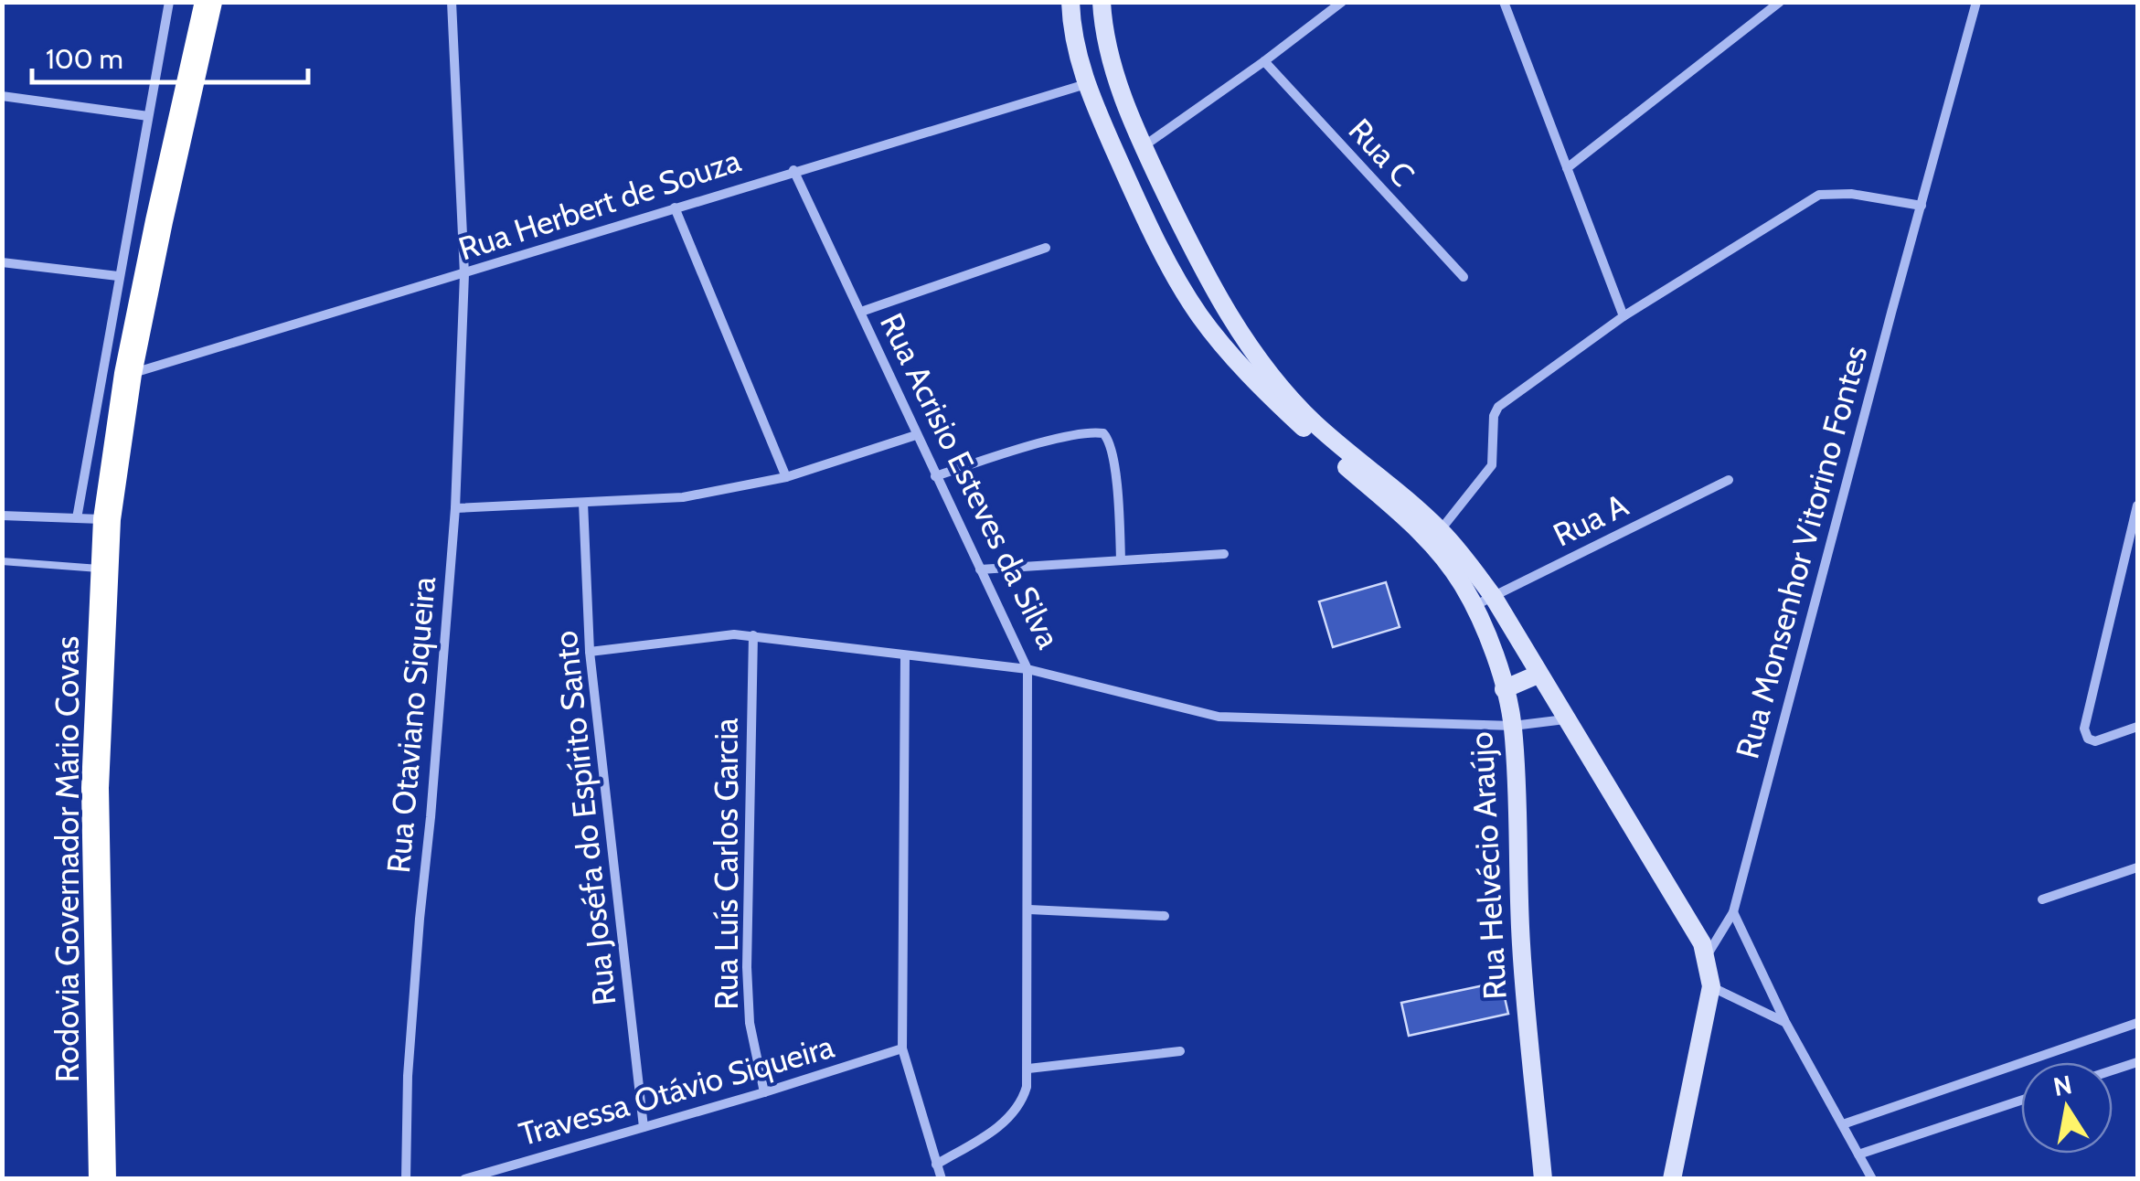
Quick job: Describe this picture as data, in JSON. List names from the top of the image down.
{
  "streets": {
    "highway": ["Rodovia Governador Mário Covas"],
    "street": [
      "Rua C",
      "Rua Herbert de Souza",
      "Rua Acrisio Esteves da Silva",
      "Rua A",
      "Rua Monsenhor Vitorino Fontes",
      "Rua Otaviano Siqueira",
      "Rua Joséfa do Espírito Santo",
      "Rua Luís Carlos Garcia",
      "Rua Helvécio Araújo",
      "Travessa Otávio Siqueira"
    ]
  },
  "crossings": [
    ["Rua Herbert de Souza", "Rua Acrisio Esteves da Silva"],
    ["Rua Herbert de Souza", "Rua Otaviano Siqueira"],
    ["Rua Herbert de Souza", "Rodovia Governador Mário Covas"],
    ["Rua Acrisio Esteves da Silva", "Rua Helvécio Araújo"],
    ["Rua A", "Rua Helvécio Araújo"],
    ["Rua Joséfa do Espírito Santo", "Travessa Otávio Siqueira"],
    ["Rua Luís Carlos Garcia", "Travessa Otávio Siqueira"]
  ],
  "scale_bar": "100 m",
  "north": "top"
}
